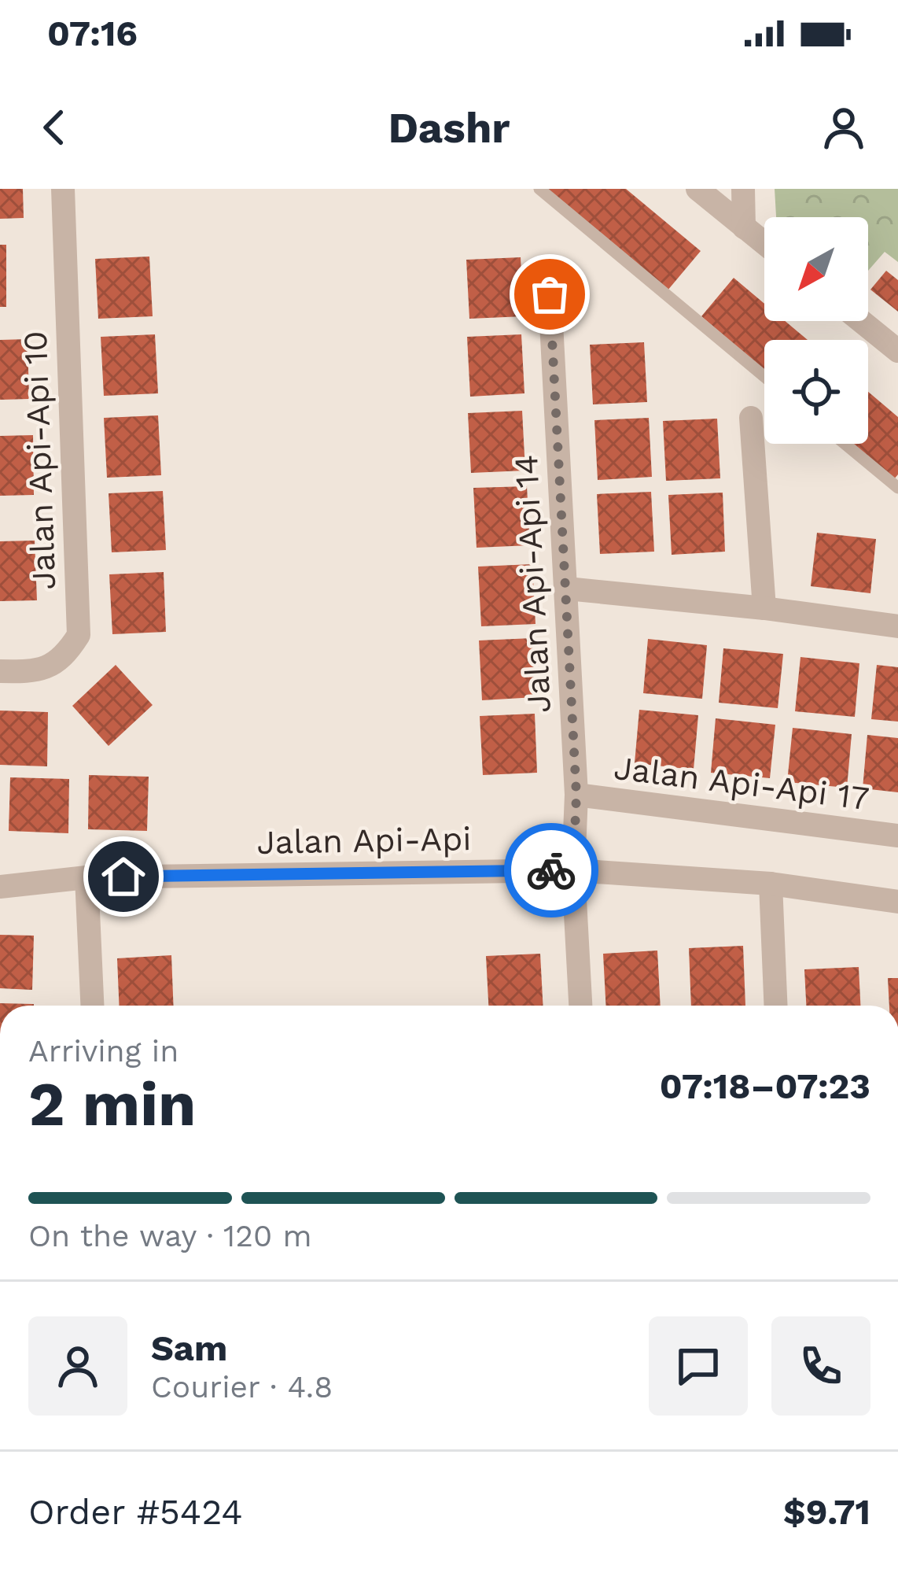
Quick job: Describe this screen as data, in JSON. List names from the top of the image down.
{
  "streets": {
    "street": [
      "Jalan Api-Api 10",
      "Jalan Api-Api 14",
      "Jalan Api-Api 17",
      "Jalan Api-Api"
    ]
  },
  "crossings": [
    ["Jalan Api-Api 14", "Jalan Api-Api 17"],
    ["Jalan Api-Api 14", "Jalan Api-Api"]
  ],
  "north": "bottom left",
  "page": {
    "status": "07:16",
    "header": "Dashr",
    "heading": ["2 min", "Arriving in", "07:18–07:23"],
    "panel": [
      "Sam",
      "Courier · 4.8",
      "Order #5424",
      "$9.71"
    ],
    "bar": "On the way · 120 m"
  }
}
